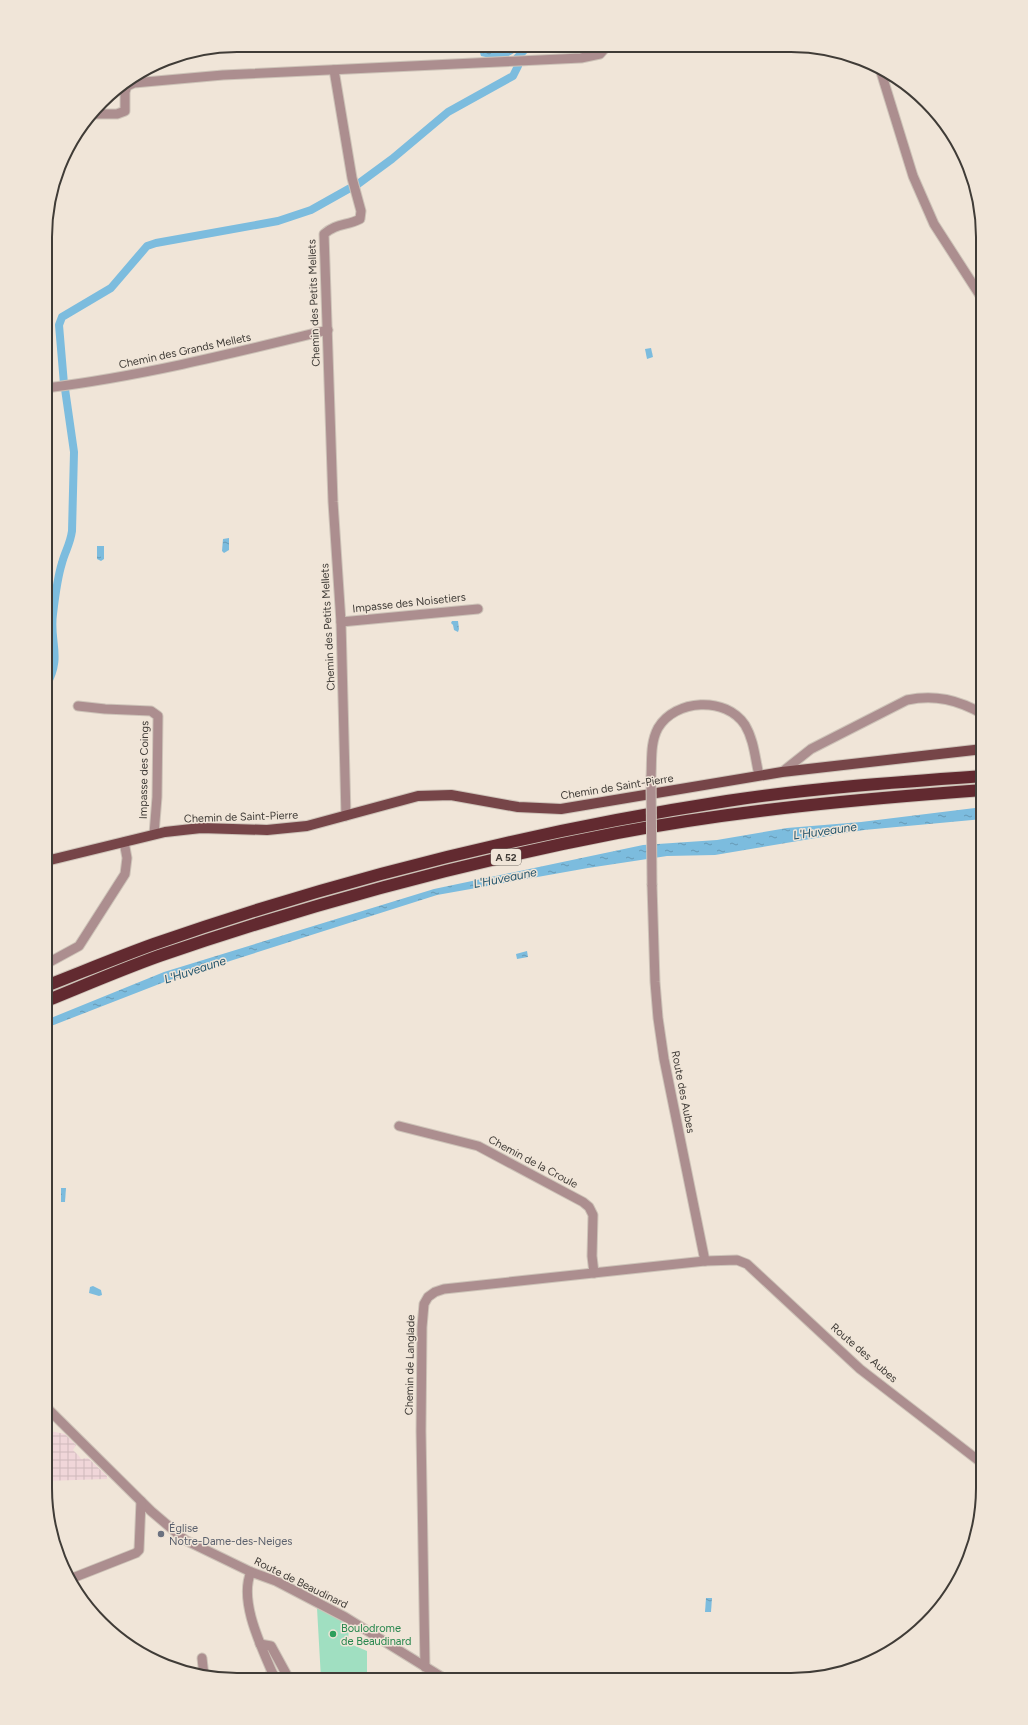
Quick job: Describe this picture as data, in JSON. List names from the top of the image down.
{
  "streets": {
    "highway": ["A 52"],
    "main road": ["Chemin de Saint-Pierre"],
    "street": [
      "Chemin des Petits Mellets",
      "Chemin des Grands Mellets",
      "Impasse des Noisetiers",
      "Impasse des Coings",
      "Route des Aubes",
      "Chemin de la Croule",
      "Chemin de Langlade",
      "Route de Beaudinard"
    ]
  },
  "crossings": [
    ["Chemin des Petits Mellets", "Chemin des Grands Mellets"],
    ["Chemin des Petits Mellets", "Impasse des Noisetiers"],
    ["Chemin des Petits Mellets", "Chemin de Saint-Pierre"],
    ["Impasse des Coings", "Chemin de Saint-Pierre"],
    ["Chemin de Saint-Pierre", "Route des Aubes"],
    ["Route des Aubes", "Chemin de Langlade"],
    ["Chemin de la Croule", "Chemin de Langlade"],
    ["Chemin de Langlade", "Route de Beaudinard"]
  ],
  "water": ["L'Huveaune"],
  "places": ["Église Notre-Dame-des-Neiges", "Boulodrome de Beaudinard"]
}
